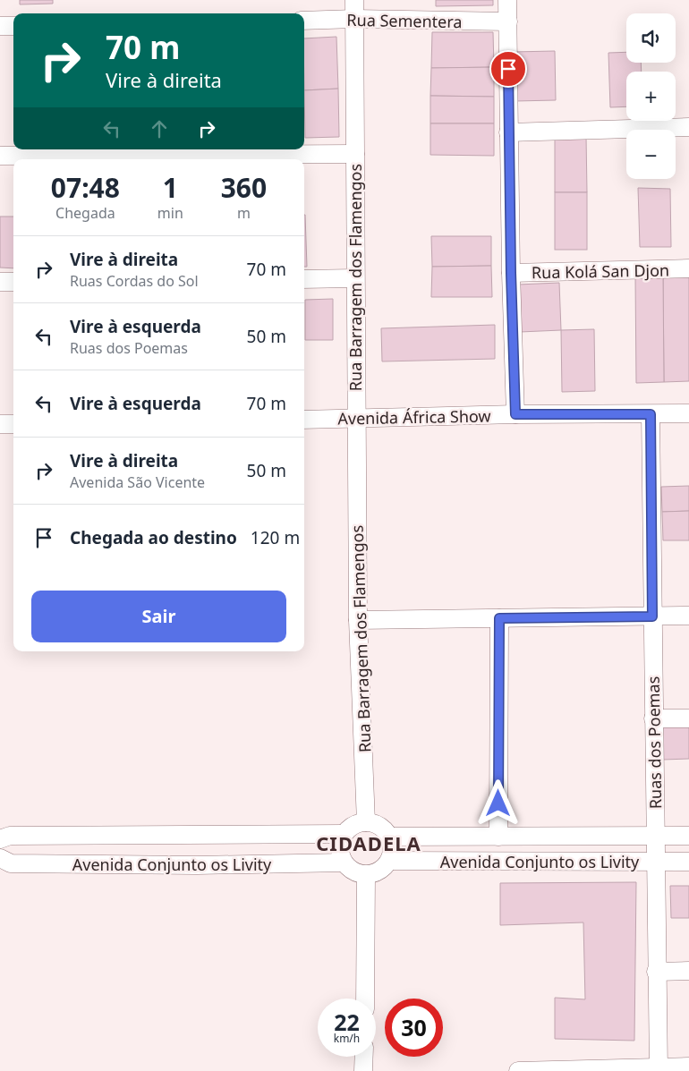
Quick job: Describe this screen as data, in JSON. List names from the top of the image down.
{
  "streets": {
    "street": [
      "Rua Sementera",
      "Rua Kolá San Djon",
      "Rua Barragem dos Flamengos",
      "Avenida África Show",
      "Ruas dos Poemas",
      "Avenida Conjunto os Livity"
    ]
  },
  "crossings": [
    ["Rua Sementera", "Rua Barragem dos Flamengos"],
    ["Rua Barragem dos Flamengos", "Avenida África Show"],
    ["Rua Barragem dos Flamengos", "Avenida Conjunto os Livity"],
    ["Avenida África Show", "Ruas dos Poemas"],
    ["Ruas dos Poemas", "Avenida Conjunto os Livity"]
  ],
  "districts": ["CIDADELA"],
  "page": {
    "map_buttons": ["+", "−"],
    "turn": ["70 m", "Vire à direita"],
    "eta": [
      "07:48",
      "Chegada",
      "1",
      "min",
      "360",
      "m"
    ],
    "list": [
      {
        "name": "Vire à direita",
        "note": "Ruas Cordas do Sol",
        "value": "70 m"
      },
      {
        "name": "Vire à esquerda",
        "note": "Ruas dos Poemas",
        "value": "50 m"
      },
      {
        "name": "Vire à esquerda",
        "value": "70 m"
      },
      {
        "name": "Vire à direita",
        "note": "Avenida São Vicente",
        "value": "50 m"
      },
      {
        "name": "Chegada ao destino",
        "value": "120 m"
      }
    ],
    "buttons": "Sair",
    "speed": "22 km/h",
    "limit": "30"
  }
}
